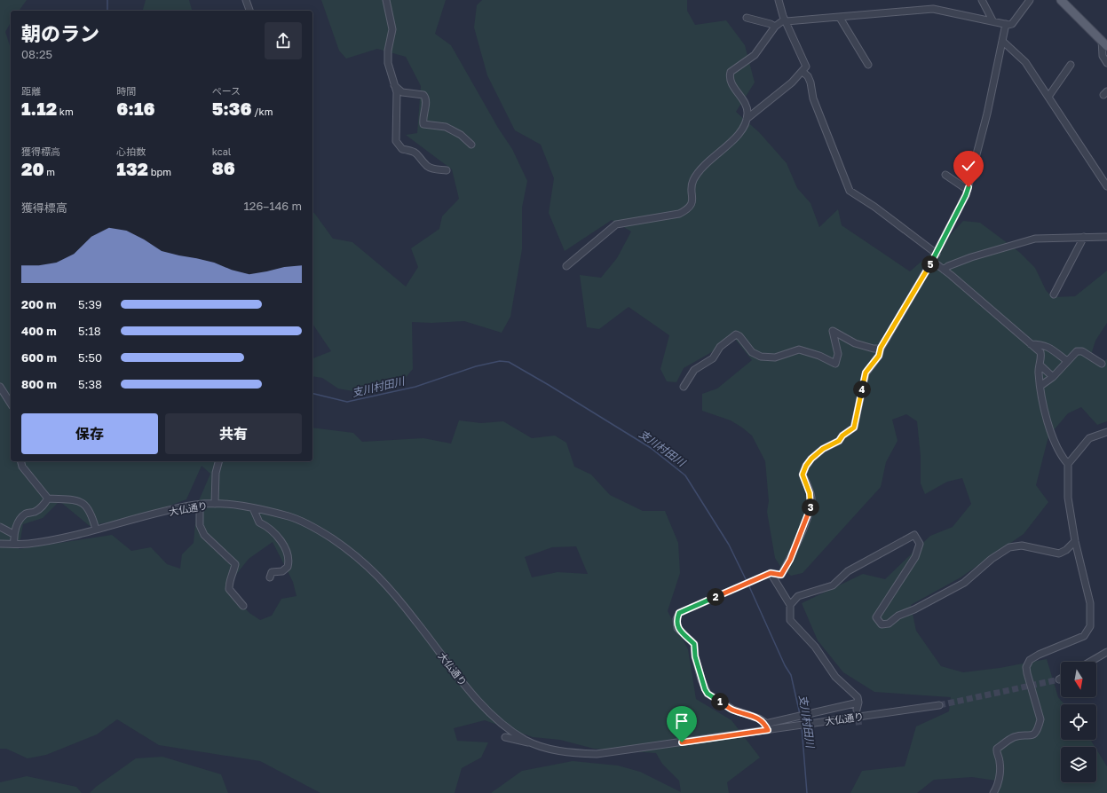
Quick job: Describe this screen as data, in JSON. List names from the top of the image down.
{
  "streets": {
    "street": ["大仏通り"]
  },
  "water": ["支川村田川"],
  "north": "bottom",
  "page": {
    "heading": ["朝のラン", "08:25"],
    "stats": [
      ["距離", "1.12 km"],
      ["時間", "6:16"],
      ["ペース", "5:36 /km"],
      ["獲得標高", "20 m"],
      ["心拍数", "132 bpm"],
      ["kcal", "86"]
    ],
    "chart": ["獲得標高", "126–146 m"],
    "pins": [
      "5",
      "4",
      "3",
      "2",
      "1"
    ],
    "list": [
      {
        "name": "200 m",
        "note": "5:39"
      },
      {
        "name": "400 m",
        "note": "5:18"
      },
      {
        "name": "600 m",
        "note": "5:50"
      },
      {
        "name": "800 m",
        "note": "5:38"
      }
    ],
    "buttons": ["保存", "共有"]
  }
}
